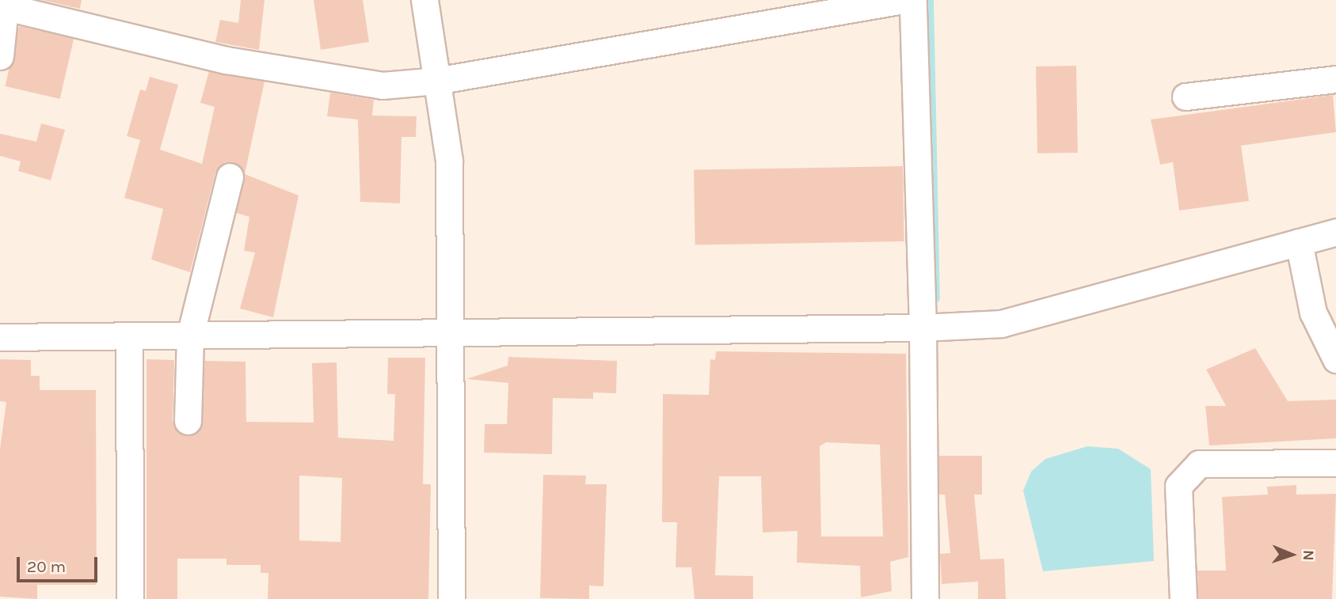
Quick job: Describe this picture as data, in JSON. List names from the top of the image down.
{
  "scale_bar": "20 m",
  "north": "right"
}
